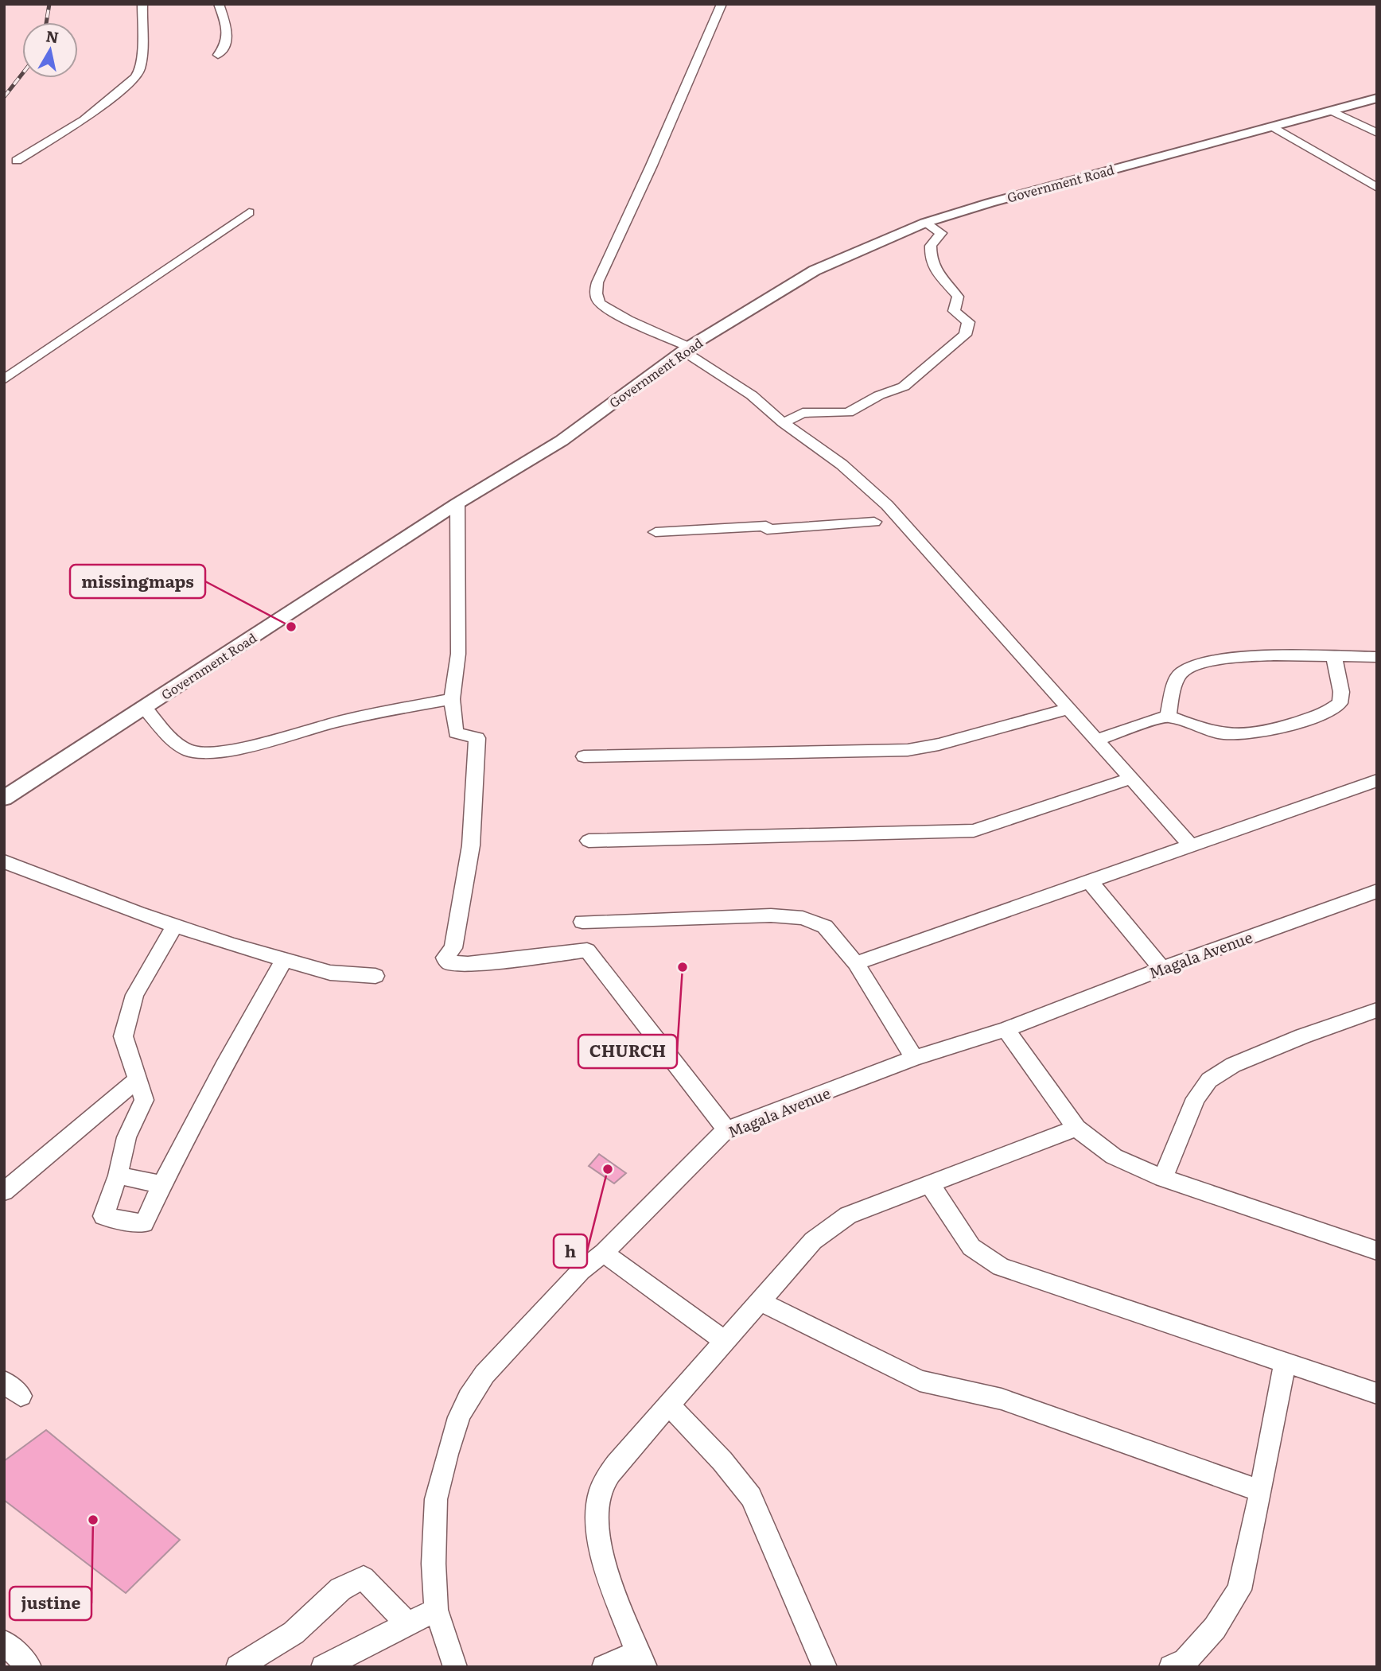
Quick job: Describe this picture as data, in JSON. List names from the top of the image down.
{
  "streets": {
    "street": ["Government Road", "Magala Avenue"]
  },
  "places": [
    "missingmaps",
    "CHURCH",
    "h",
    "justine"
  ],
  "north": "top"
}
